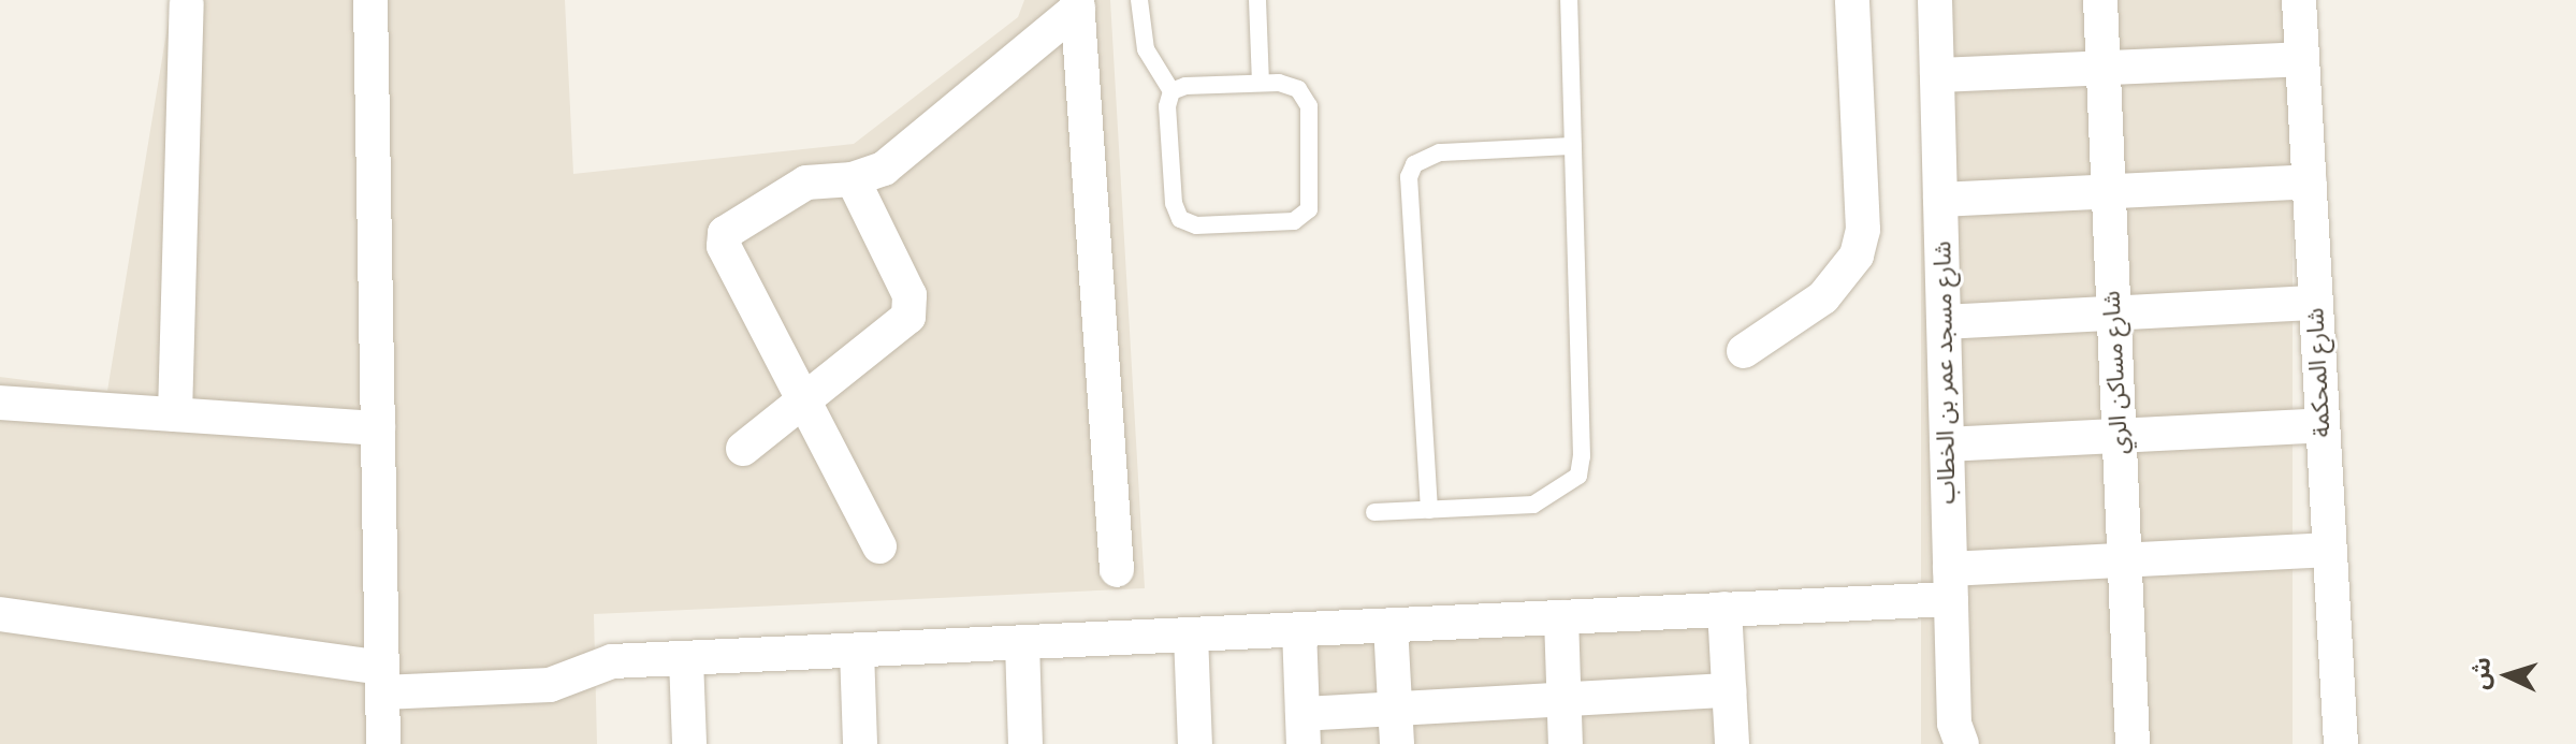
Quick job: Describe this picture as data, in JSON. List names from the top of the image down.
{
  "streets": {
    "street": ["شارع مسجد عمر بن الخطاب", "شارع مساكن الري", "شارع المحكمة"]
  },
  "north": "left"
}
